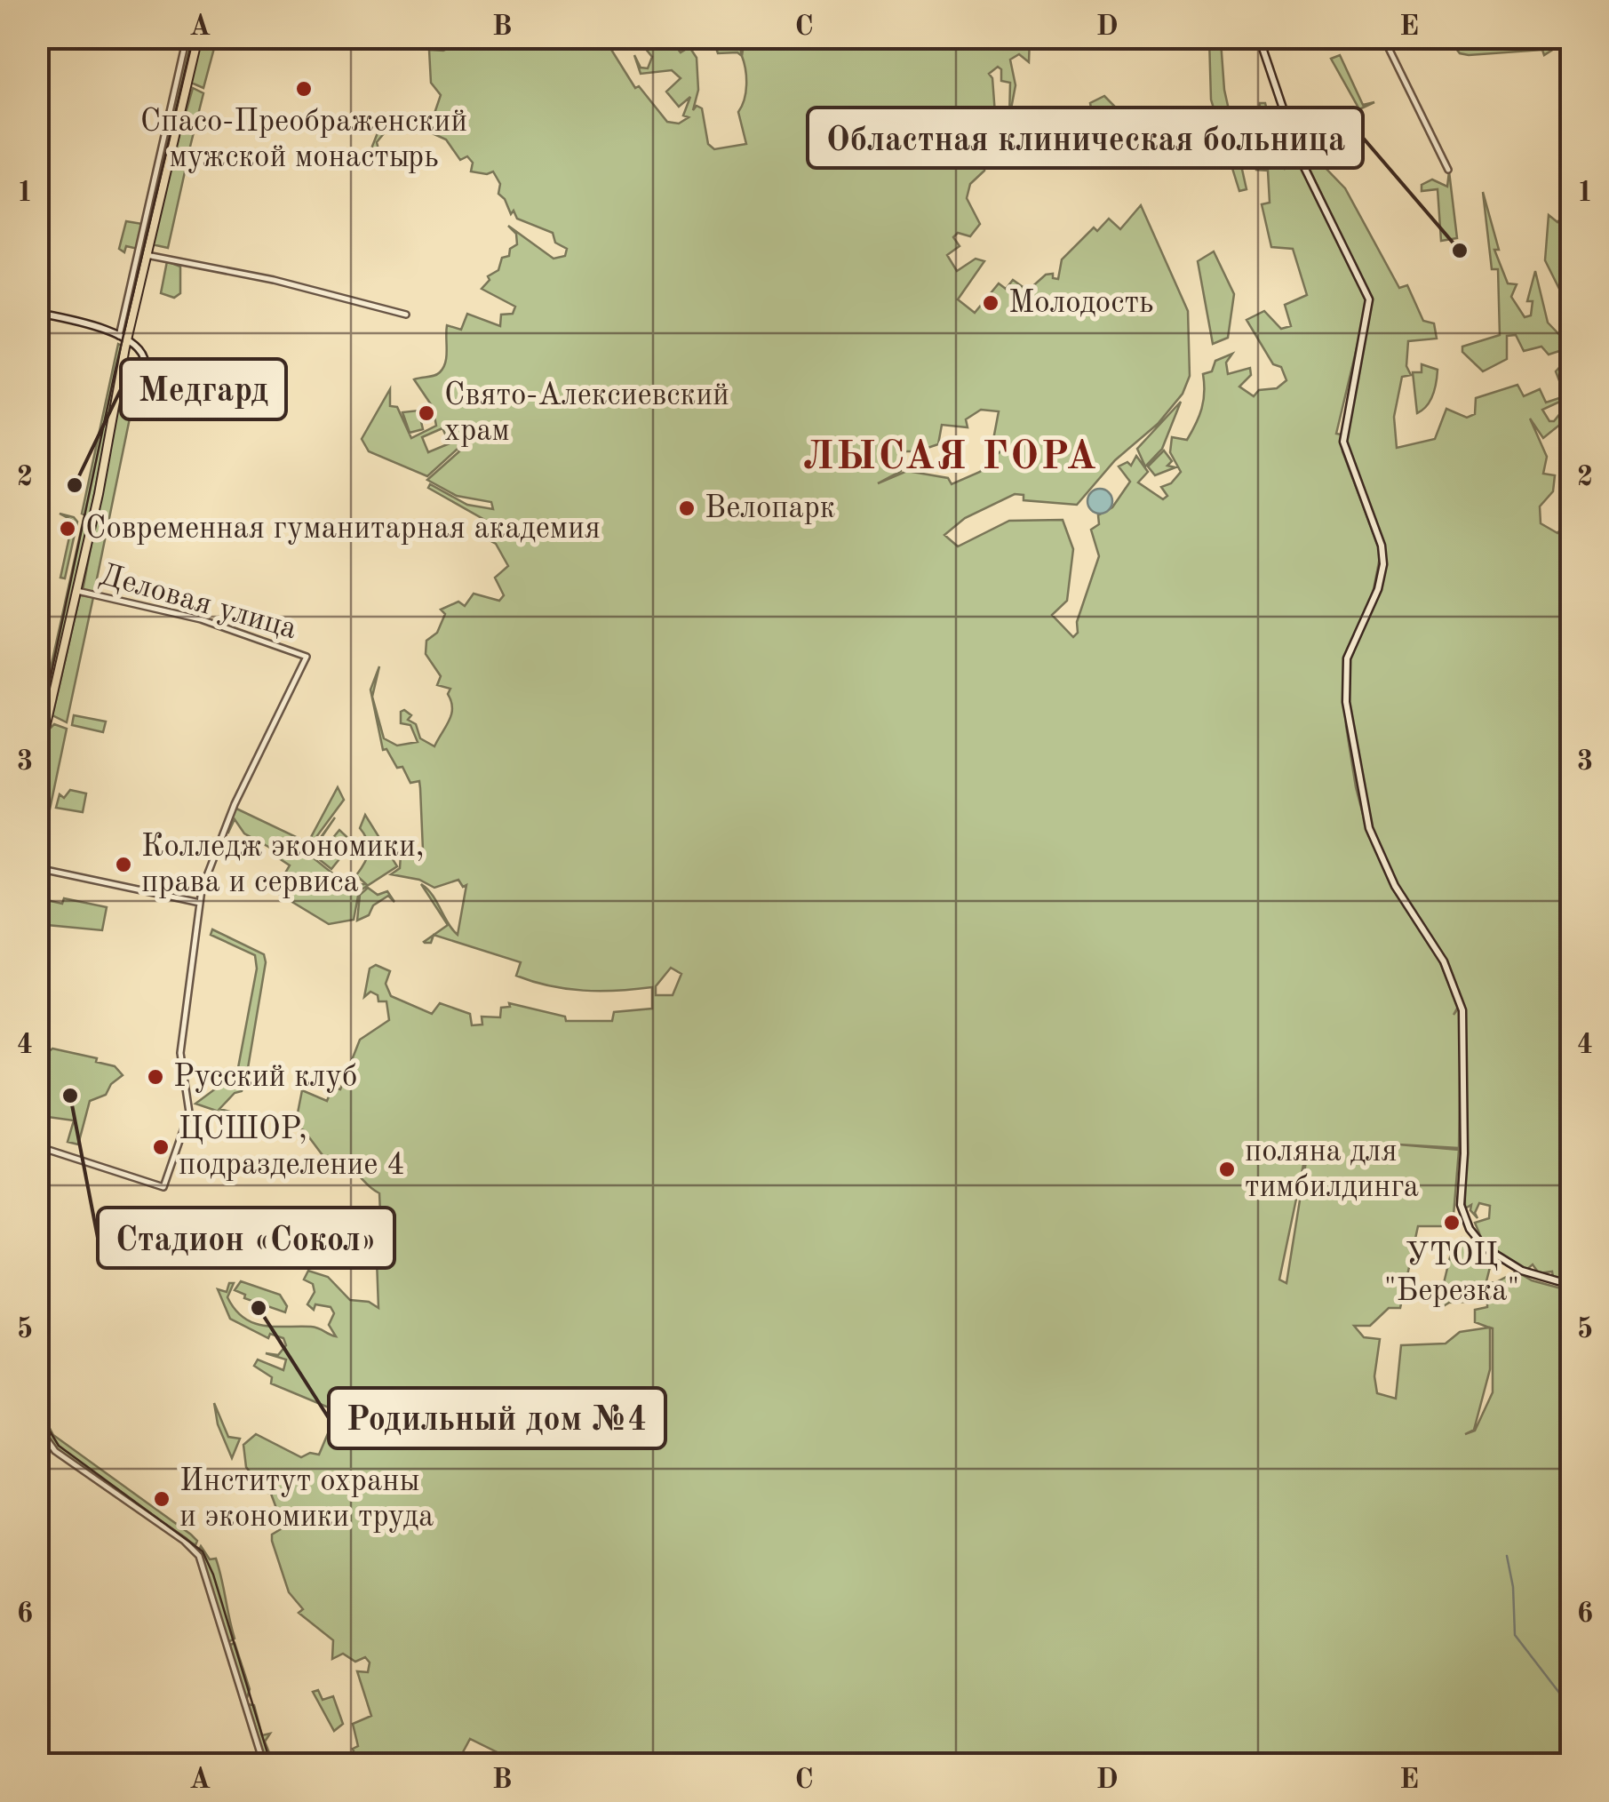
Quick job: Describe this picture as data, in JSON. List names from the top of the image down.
{
  "streets": {
    "street": ["Деловая улица"]
  },
  "districts": ["ЛЫСАЯ ГОРА"],
  "places": [
    "Спасо-Преображенский мужской монастырь",
    "Областная клиническая больница",
    "Молодость",
    "Свято-Алексиевский храм",
    "Медгард",
    "Велопарк",
    "Современная гуманитарная академия",
    "Колледж экономики, права и сервиса",
    "Русский клуб",
    "Стадион «Сокол»",
    "ЦСШОР, подразделение 4",
    "поляна для тимбилдинга",
    "УТОЦ \"Березка\"",
    "Родильный дом №4",
    "Институт охраны и экономики труда"
  ],
  "grid": {
    "columns": [
      "A",
      "B",
      "C",
      "D",
      "E"
    ],
    "rows": [
      "1",
      "2",
      "3",
      "4",
      "5",
      "6"
    ]
  }
}
